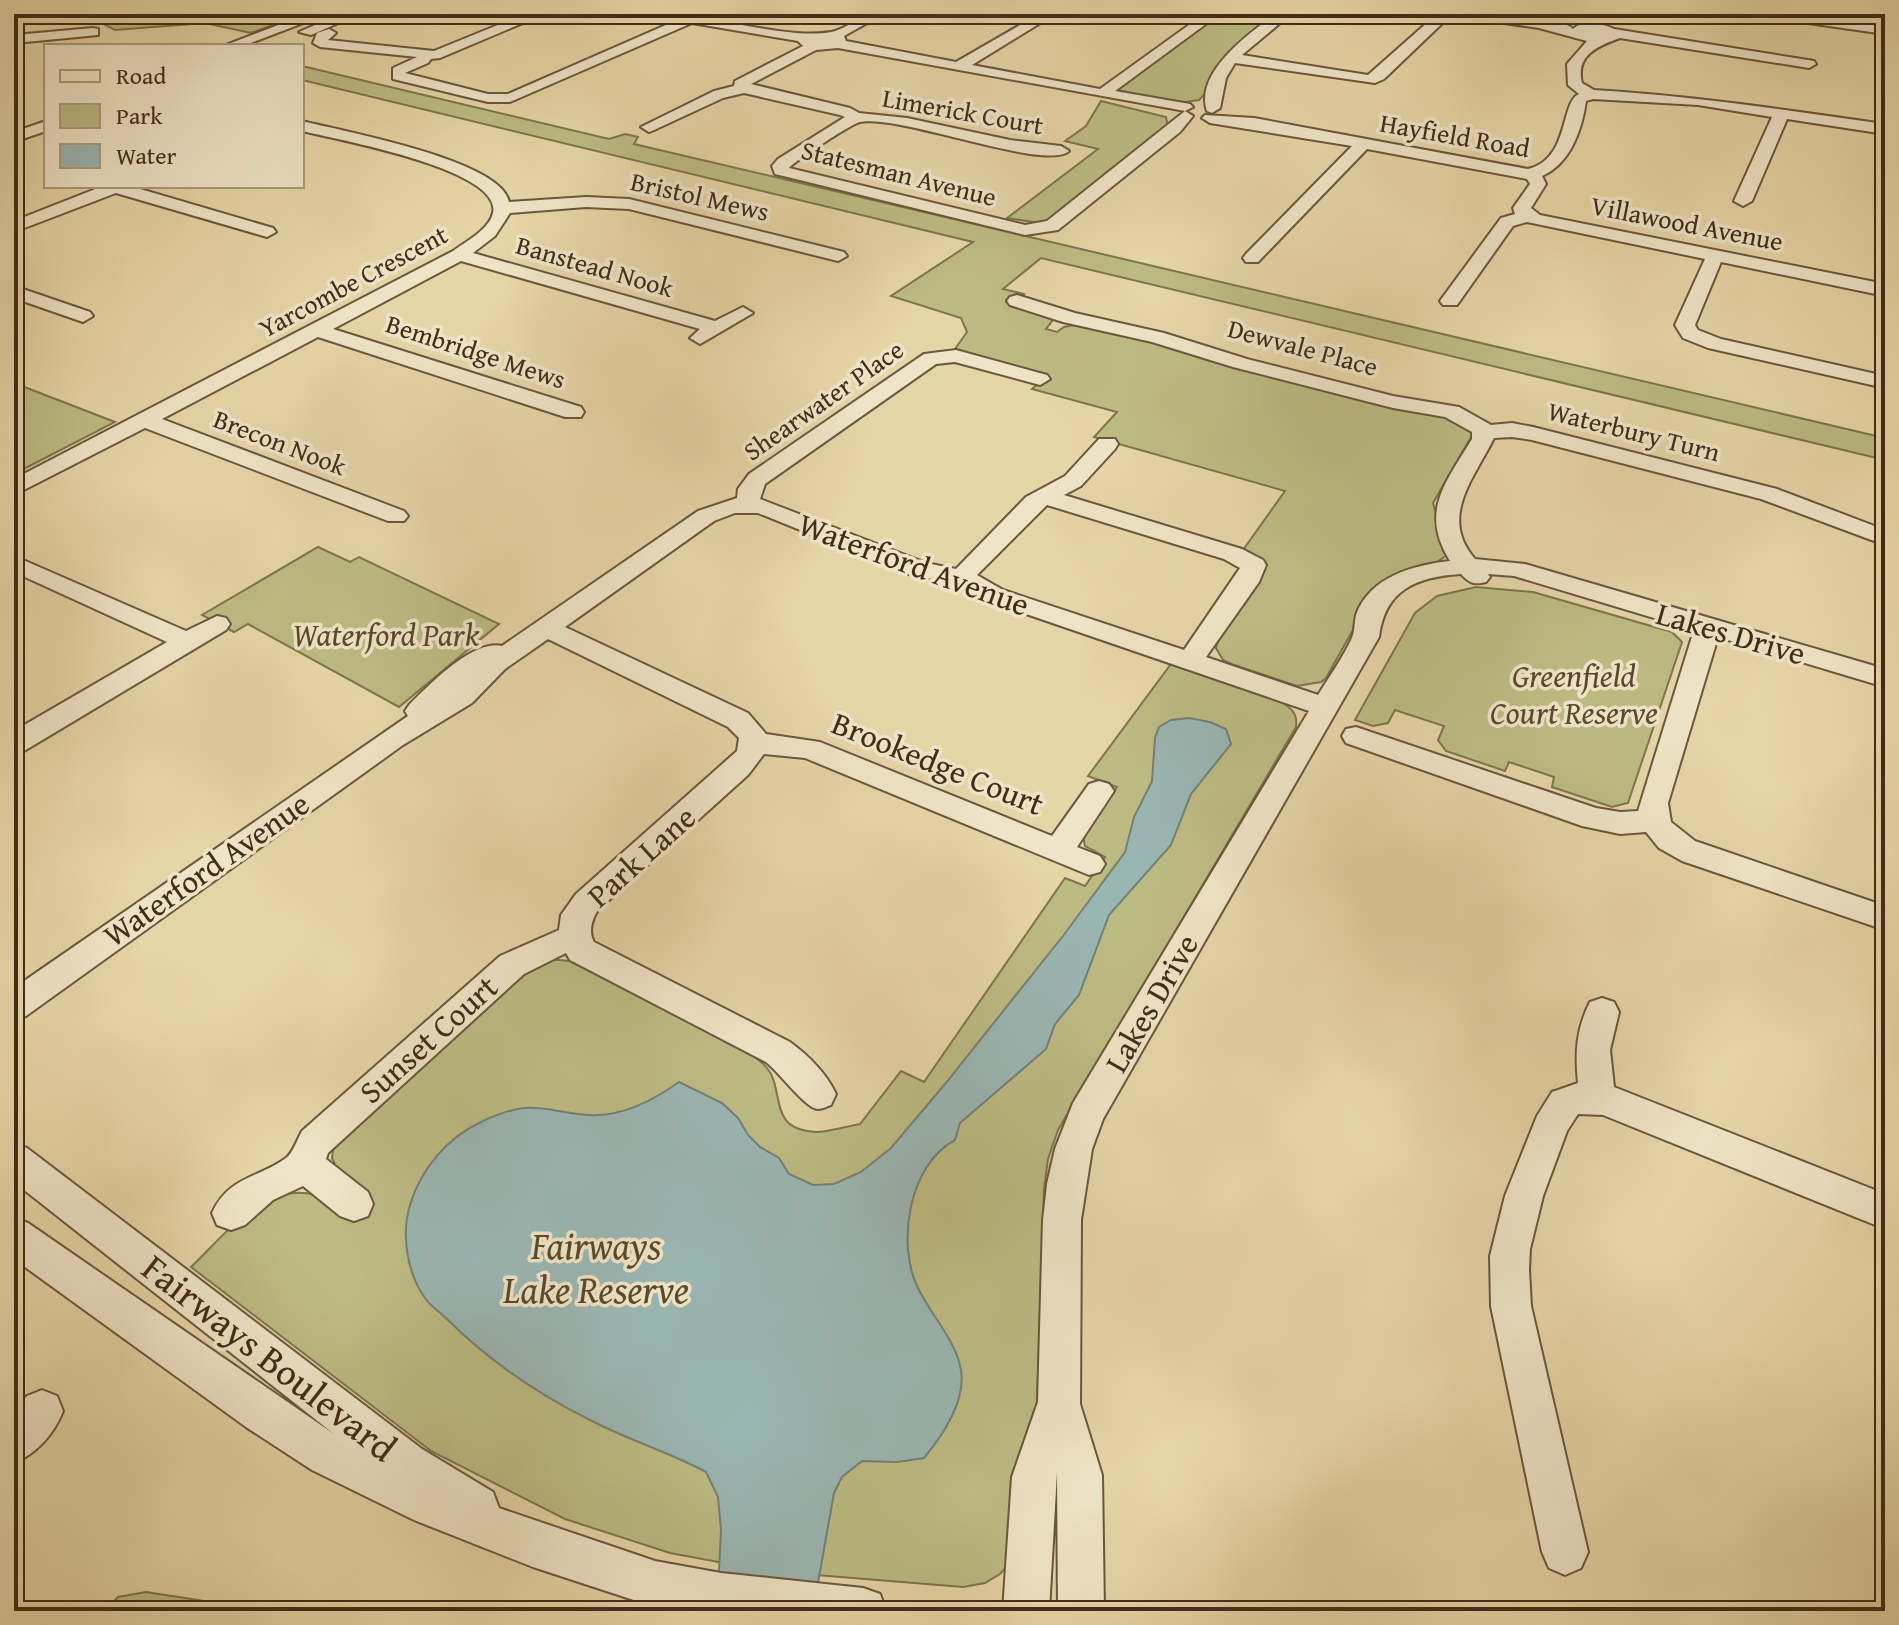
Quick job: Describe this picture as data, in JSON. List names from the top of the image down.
{
  "streets": {
    "street": [
      "Limerick Court",
      "Hayfield Road",
      "Statesman Avenue",
      "Bristol Mews",
      "Villawood Avenue",
      "Banstead Nook",
      "Yarcombe Crescent",
      "Dewvale Place",
      "Bembridge Mews",
      "Shearwater Place",
      "Waterbury Turn",
      "Brecon Nook",
      "Waterford Avenue",
      "Lakes Drive",
      "Brookedge Court",
      "Park Lane",
      "Sunset Court",
      "Fairways Boulevard"
    ]
  },
  "crossings": [
    ["Limerick Court", "Statesman Avenue"],
    ["Hayfield Road", "Statesman Avenue"],
    ["Bristol Mews", "Yarcombe Crescent"],
    ["Banstead Nook", "Yarcombe Crescent"],
    ["Yarcombe Crescent", "Bembridge Mews"],
    ["Yarcombe Crescent", "Brecon Nook"],
    ["Dewvale Place", "Waterbury Turn"],
    ["Shearwater Place", "Waterford Avenue"],
    ["Waterford Avenue", "Lakes Drive"],
    ["Brookedge Court", "Park Lane"],
    ["Park Lane", "Sunset Court"]
  ],
  "parks": ["Waterford Park", "Greenfield Court Reserve", "Fairways Lake Reserve"],
  "legend": ["Road", "Park", "Water"]
}
